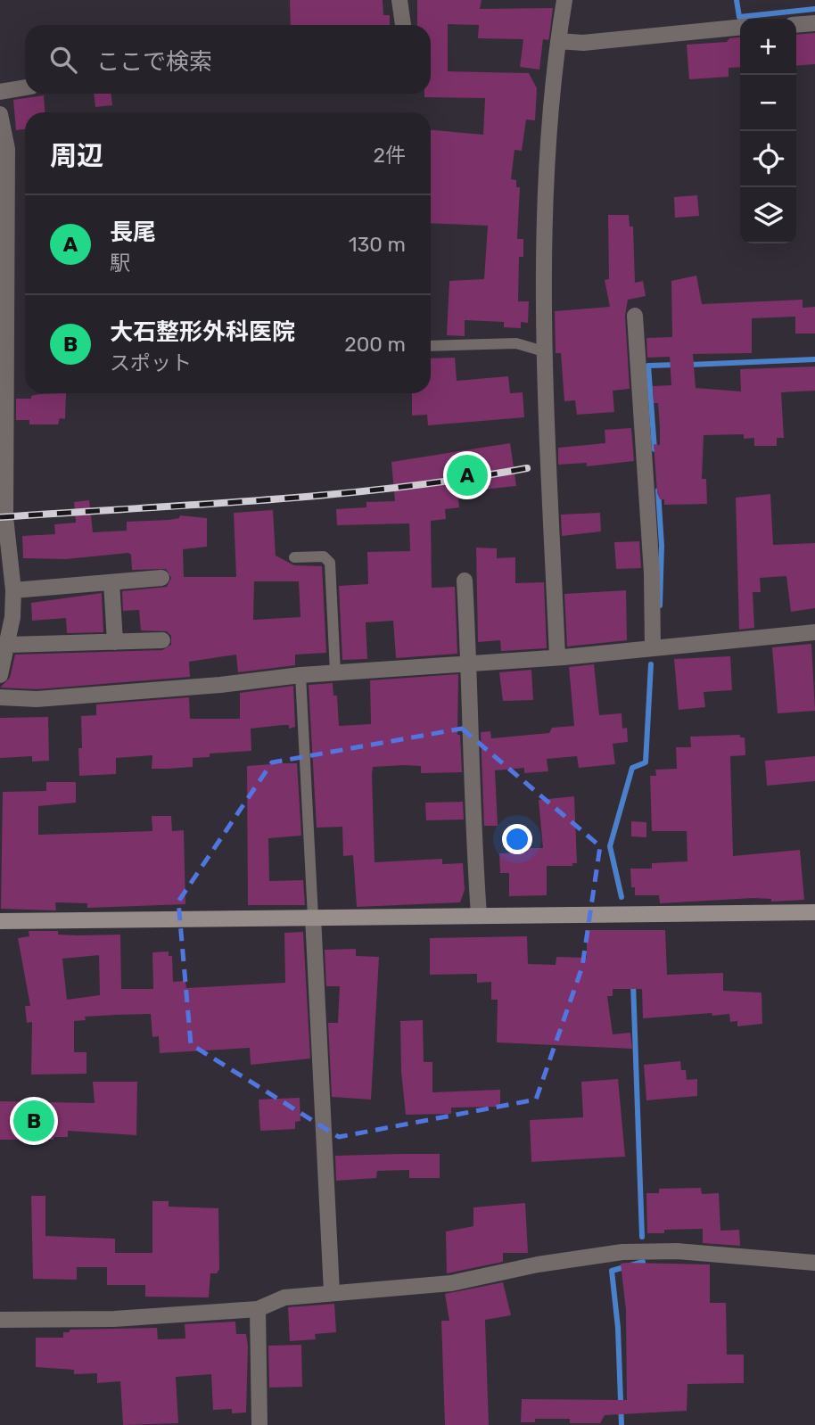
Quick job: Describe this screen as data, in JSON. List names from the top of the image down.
{
  "page": {
    "map_buttons": ["+", "−"],
    "search": "ここで検索",
    "heading": ["周辺", "2件"],
    "list": [
      {
        "mark": "A",
        "name": "長尾",
        "note": "駅",
        "value": "130 m"
      },
      {
        "mark": "B",
        "name": "大石整形外科医院",
        "note": "スポット",
        "value": "200 m"
      }
    ],
    "pins": ["A", "B"]
  }
}
